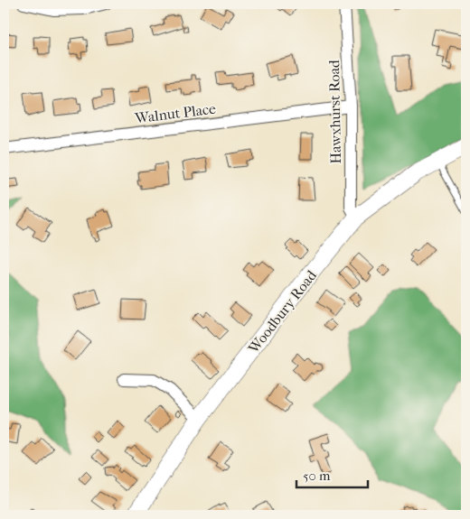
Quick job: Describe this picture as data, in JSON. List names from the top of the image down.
{
  "streets": {
    "main road": ["Woodbury Road"],
    "street": ["Hawxhurst Road", "Walnut Place"]
  },
  "crossings": [
    ["Hawxhurst Road", "Walnut Place"],
    ["Hawxhurst Road", "Woodbury Road"]
  ],
  "scale_bar": "50 m"
}
